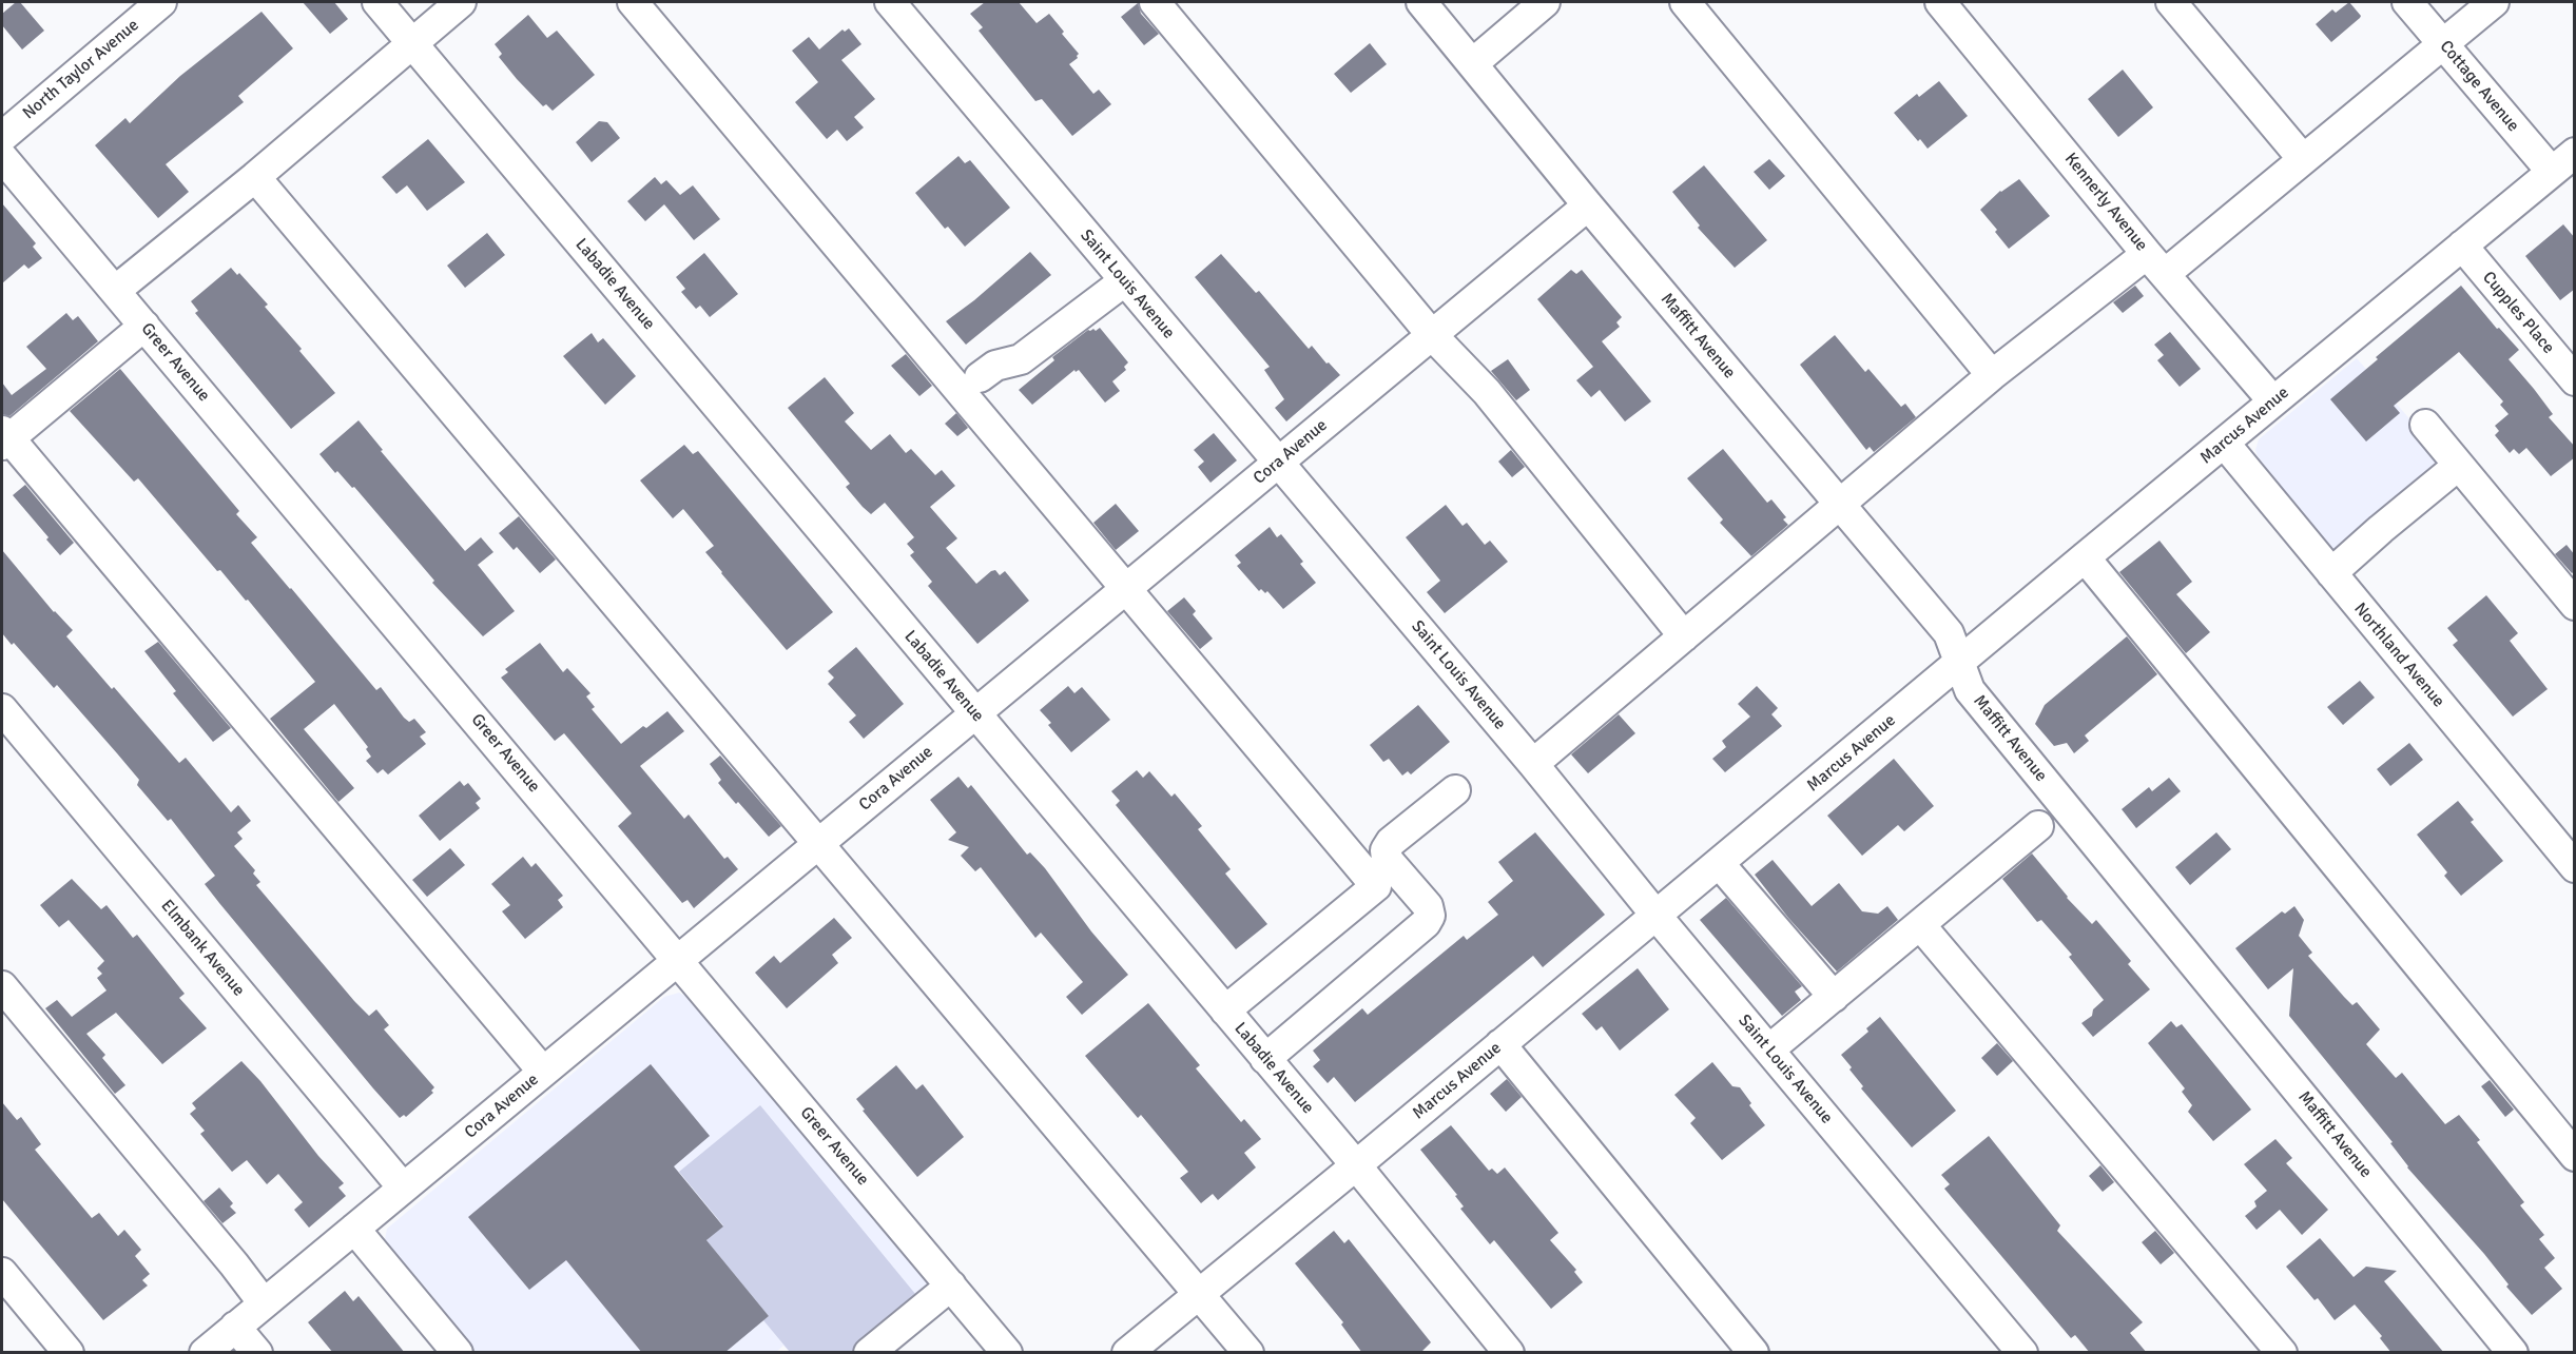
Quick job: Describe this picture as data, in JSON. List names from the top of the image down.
{
  "streets": {
    "street": [
      "North Taylor Avenue",
      "Cottage Avenue",
      "Kennerly Avenue",
      "Labadie Avenue",
      "Saint Louis Avenue",
      "Cupples Place",
      "Maffitt Avenue",
      "Greer Avenue",
      "Marcus Avenue",
      "Cora Avenue",
      "Northland Avenue",
      "Elmbank Avenue"
    ]
  },
  "crossings": [
    ["Cottage Avenue", "Marcus Avenue"],
    ["Kennerly Avenue", "Marcus Avenue"],
    ["Labadie Avenue", "Marcus Avenue"],
    ["Labadie Avenue", "Cora Avenue"],
    ["Saint Louis Avenue", "Marcus Avenue"],
    ["Saint Louis Avenue", "Cora Avenue"],
    ["Cupples Place", "Marcus Avenue"],
    ["Maffitt Avenue", "Marcus Avenue"],
    ["Maffitt Avenue", "Cora Avenue"],
    ["Greer Avenue", "Cora Avenue"],
    ["Marcus Avenue", "Northland Avenue"],
    ["Cora Avenue", "Elmbank Avenue"]
  ]
}
